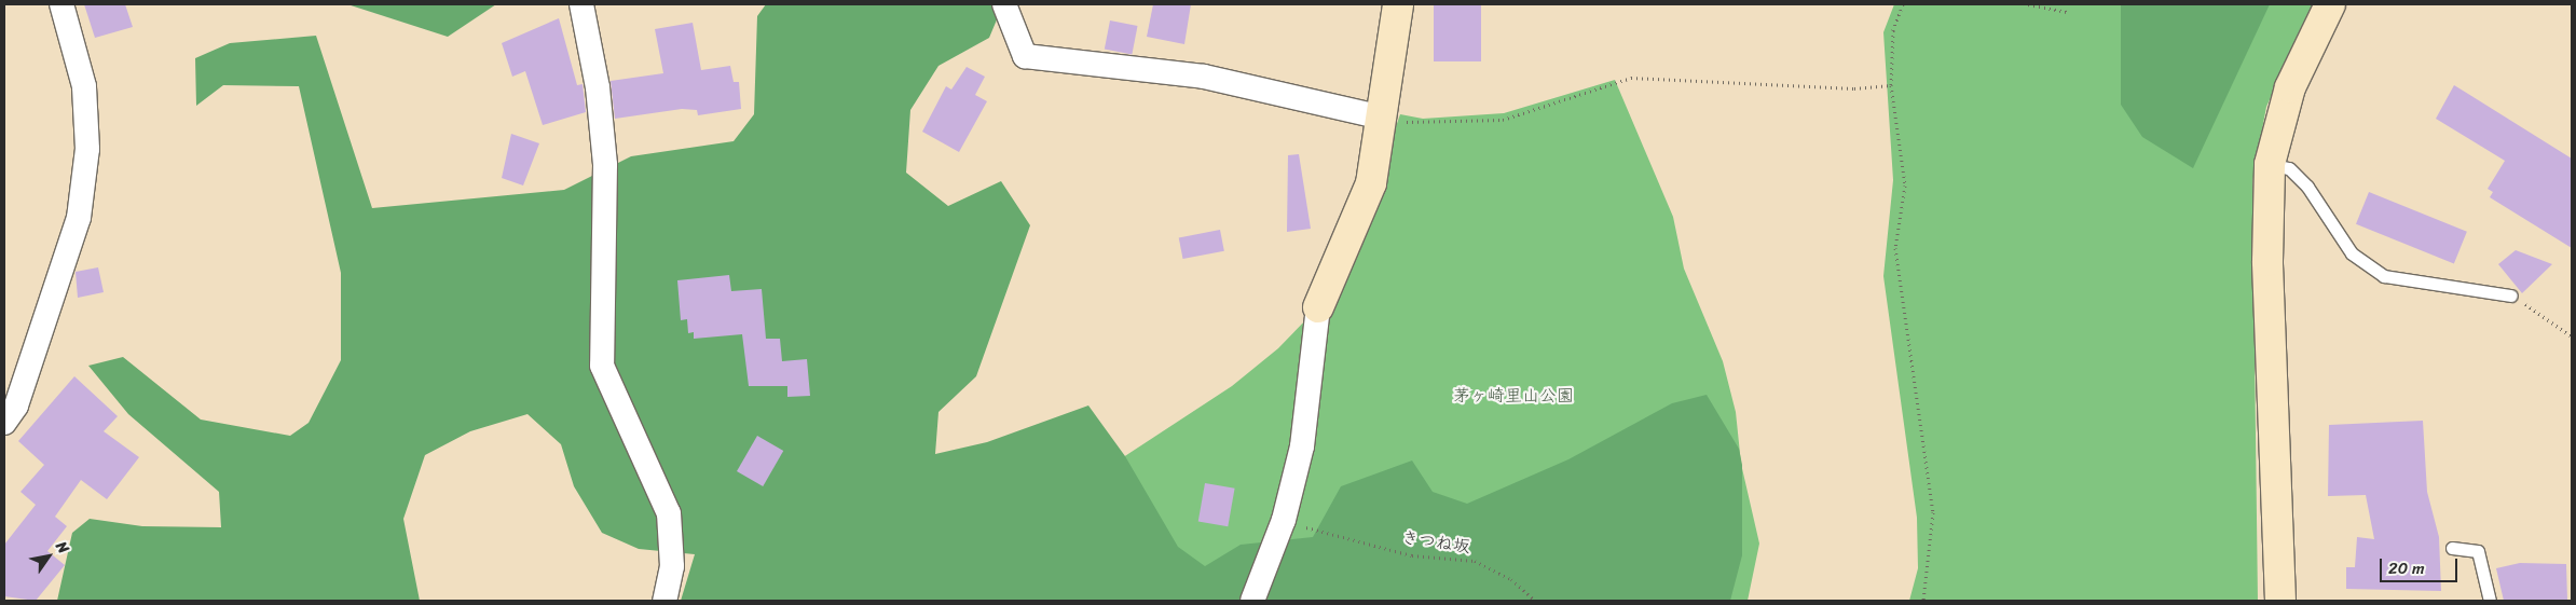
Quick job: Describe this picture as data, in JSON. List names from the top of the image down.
{
  "streets": {
    "path": ["きつね坂"]
  },
  "parks": ["茅ヶ崎里山公園"],
  "scale_bar": "20 m",
  "north": "top right"
}
